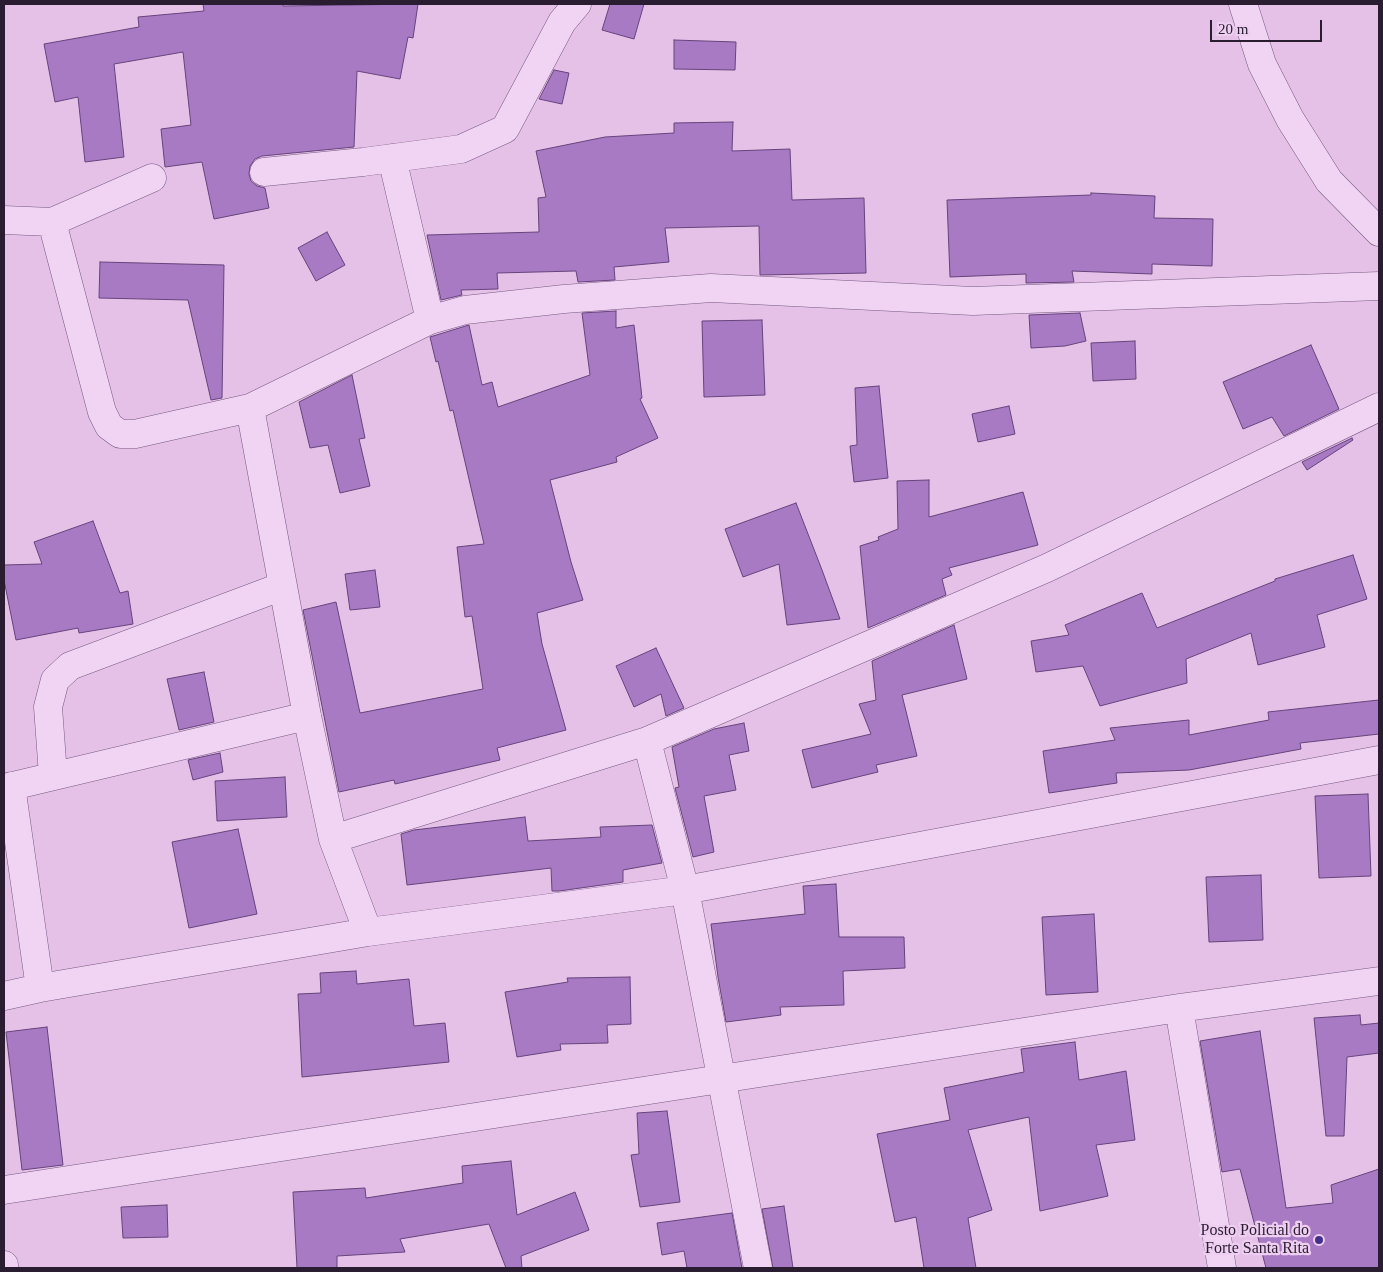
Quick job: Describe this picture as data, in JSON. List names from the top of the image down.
{
  "places": ["Posto Policial do Forte Santa Rita"],
  "scale_bar": "20 m"
}
